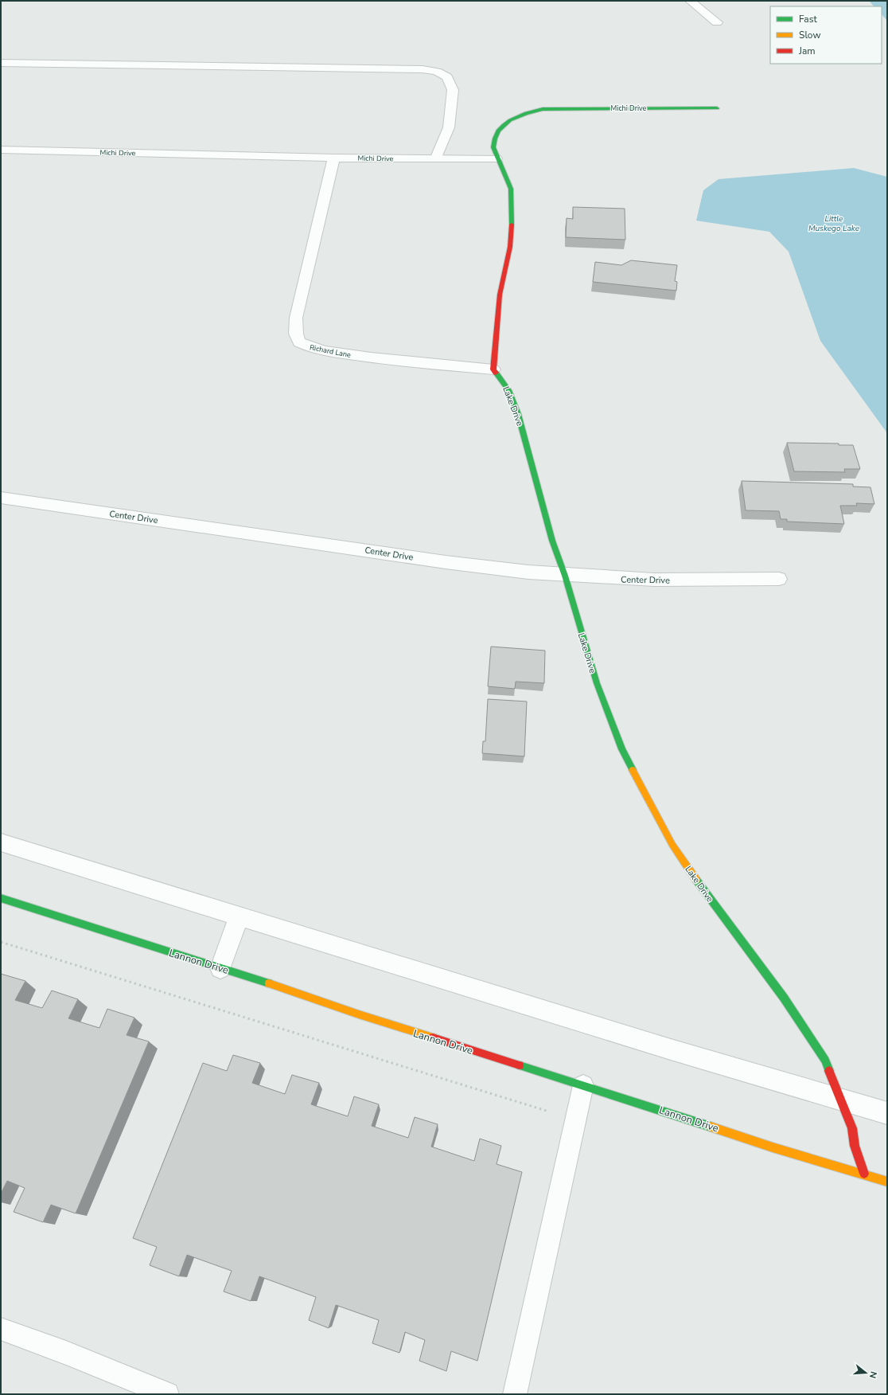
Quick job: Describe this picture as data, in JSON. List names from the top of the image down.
{
  "streets": {
    "street": [
      "Michi Drive",
      "Richard Lane",
      "Lake Drive",
      "Center Drive",
      "Lannon Drive"
    ]
  },
  "crossings": [
    ["Michi Drive", "Richard Lane"],
    ["Richard Lane", "Lake Drive"],
    ["Lake Drive", "Center Drive"],
    ["Lake Drive", "Lannon Drive"]
  ],
  "water": ["Little Muskego Lake"],
  "legend": ["Fast", "Slow", "Jam"],
  "north": "right"
}
